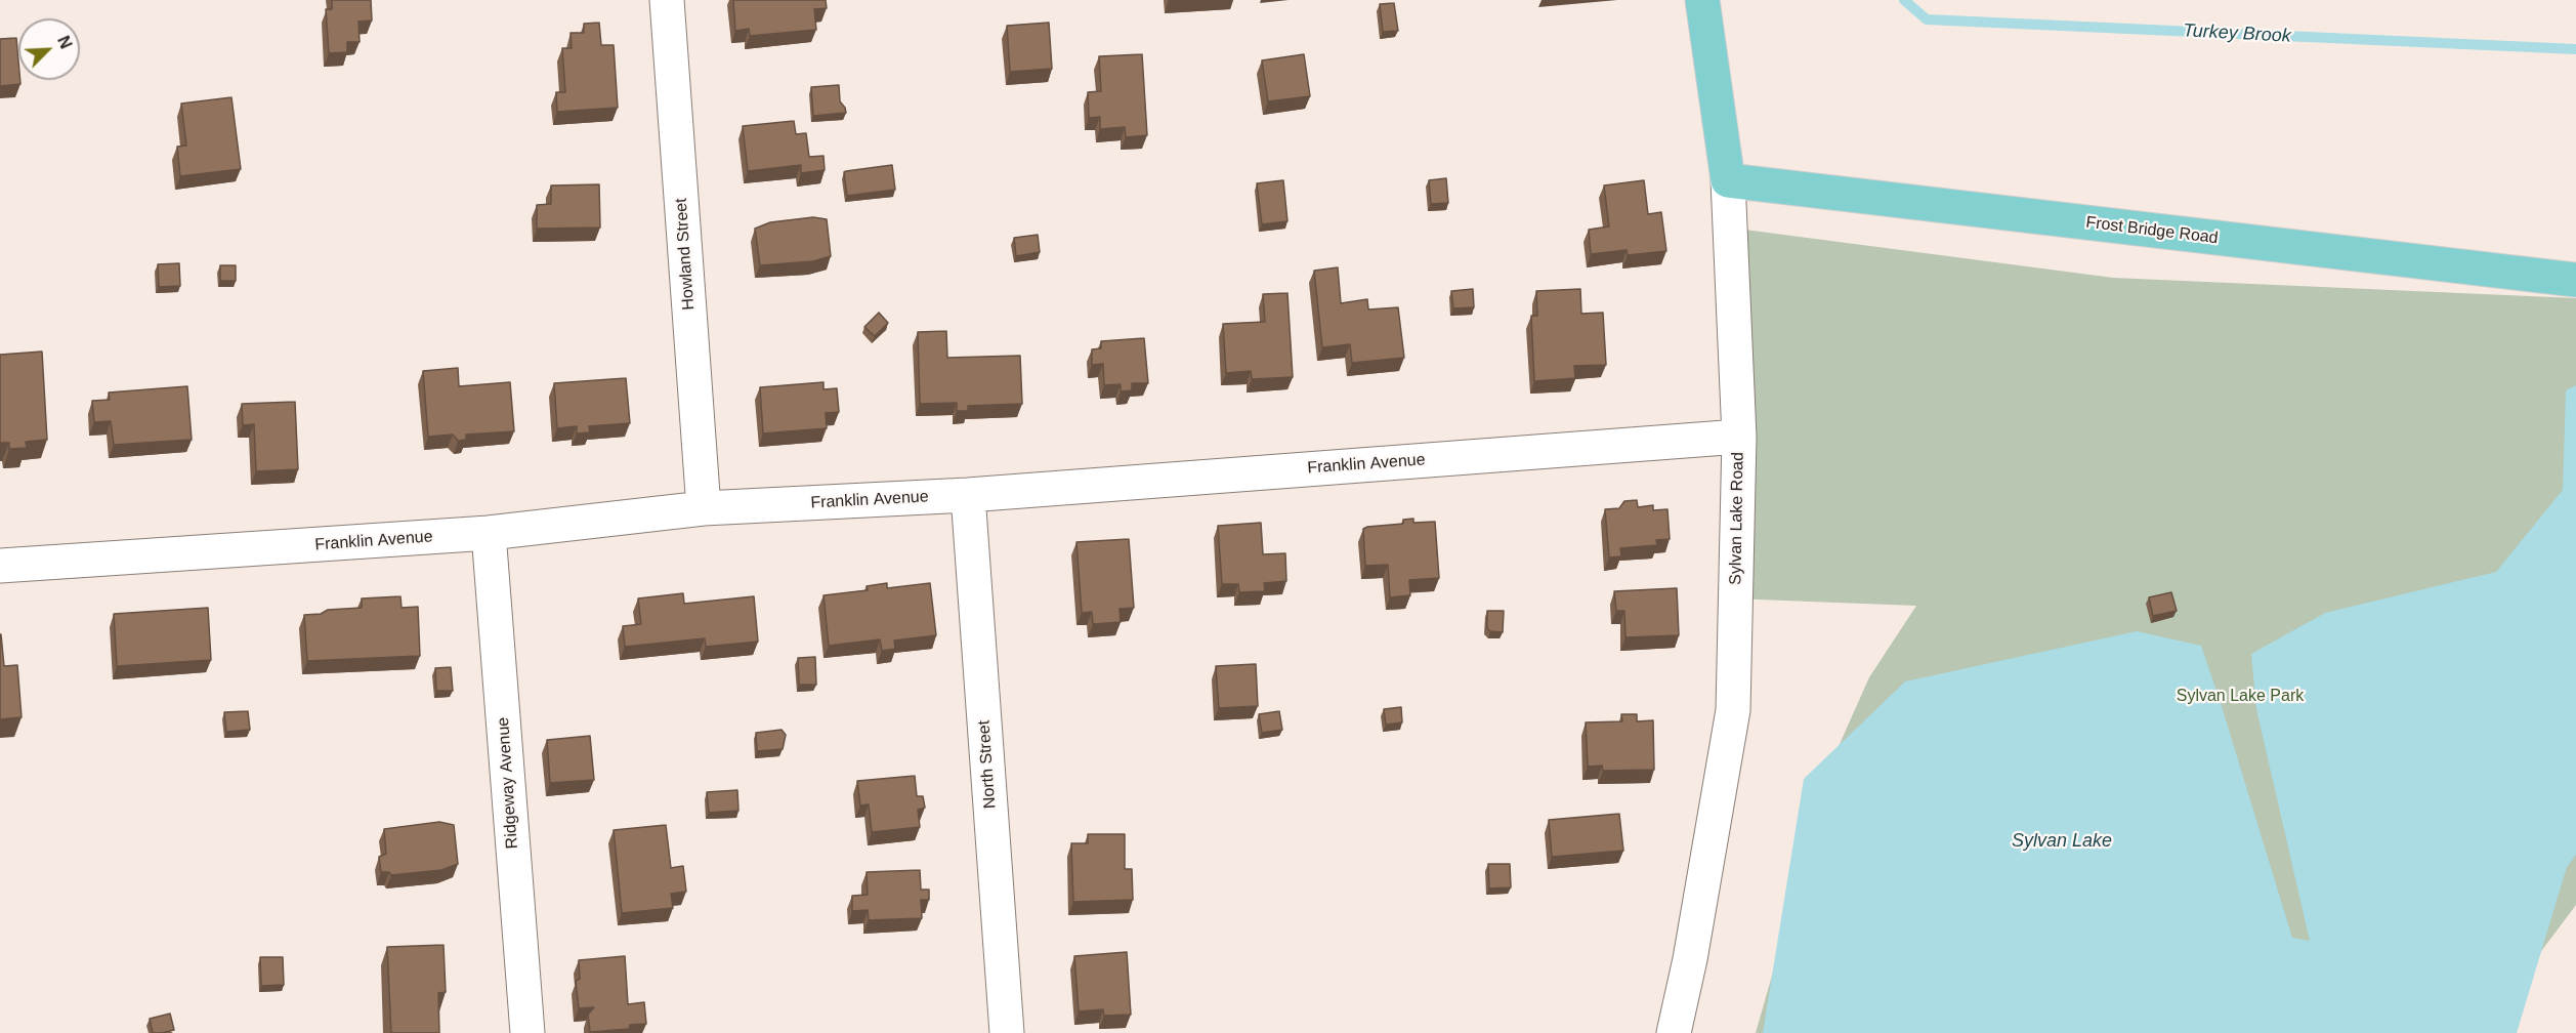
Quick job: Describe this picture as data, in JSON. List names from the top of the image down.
{
  "streets": {
    "main road": ["Frost Bridge Road", "Sylvan Lake Road"],
    "street": [
      "Howland Street",
      "Franklin Avenue",
      "North Street",
      "Ridgeway Avenue"
    ]
  },
  "crossings": [
    ["Frost Bridge Road", "Sylvan Lake Road"],
    ["Howland Street", "Franklin Avenue"],
    ["Franklin Avenue", "Sylvan Lake Road"],
    ["Franklin Avenue", "North Street"],
    ["Franklin Avenue", "Ridgeway Avenue"]
  ],
  "water": ["Turkey Brook", "Sylvan Lake"],
  "parks": ["Sylvan Lake Park"],
  "north": "top right"
}
